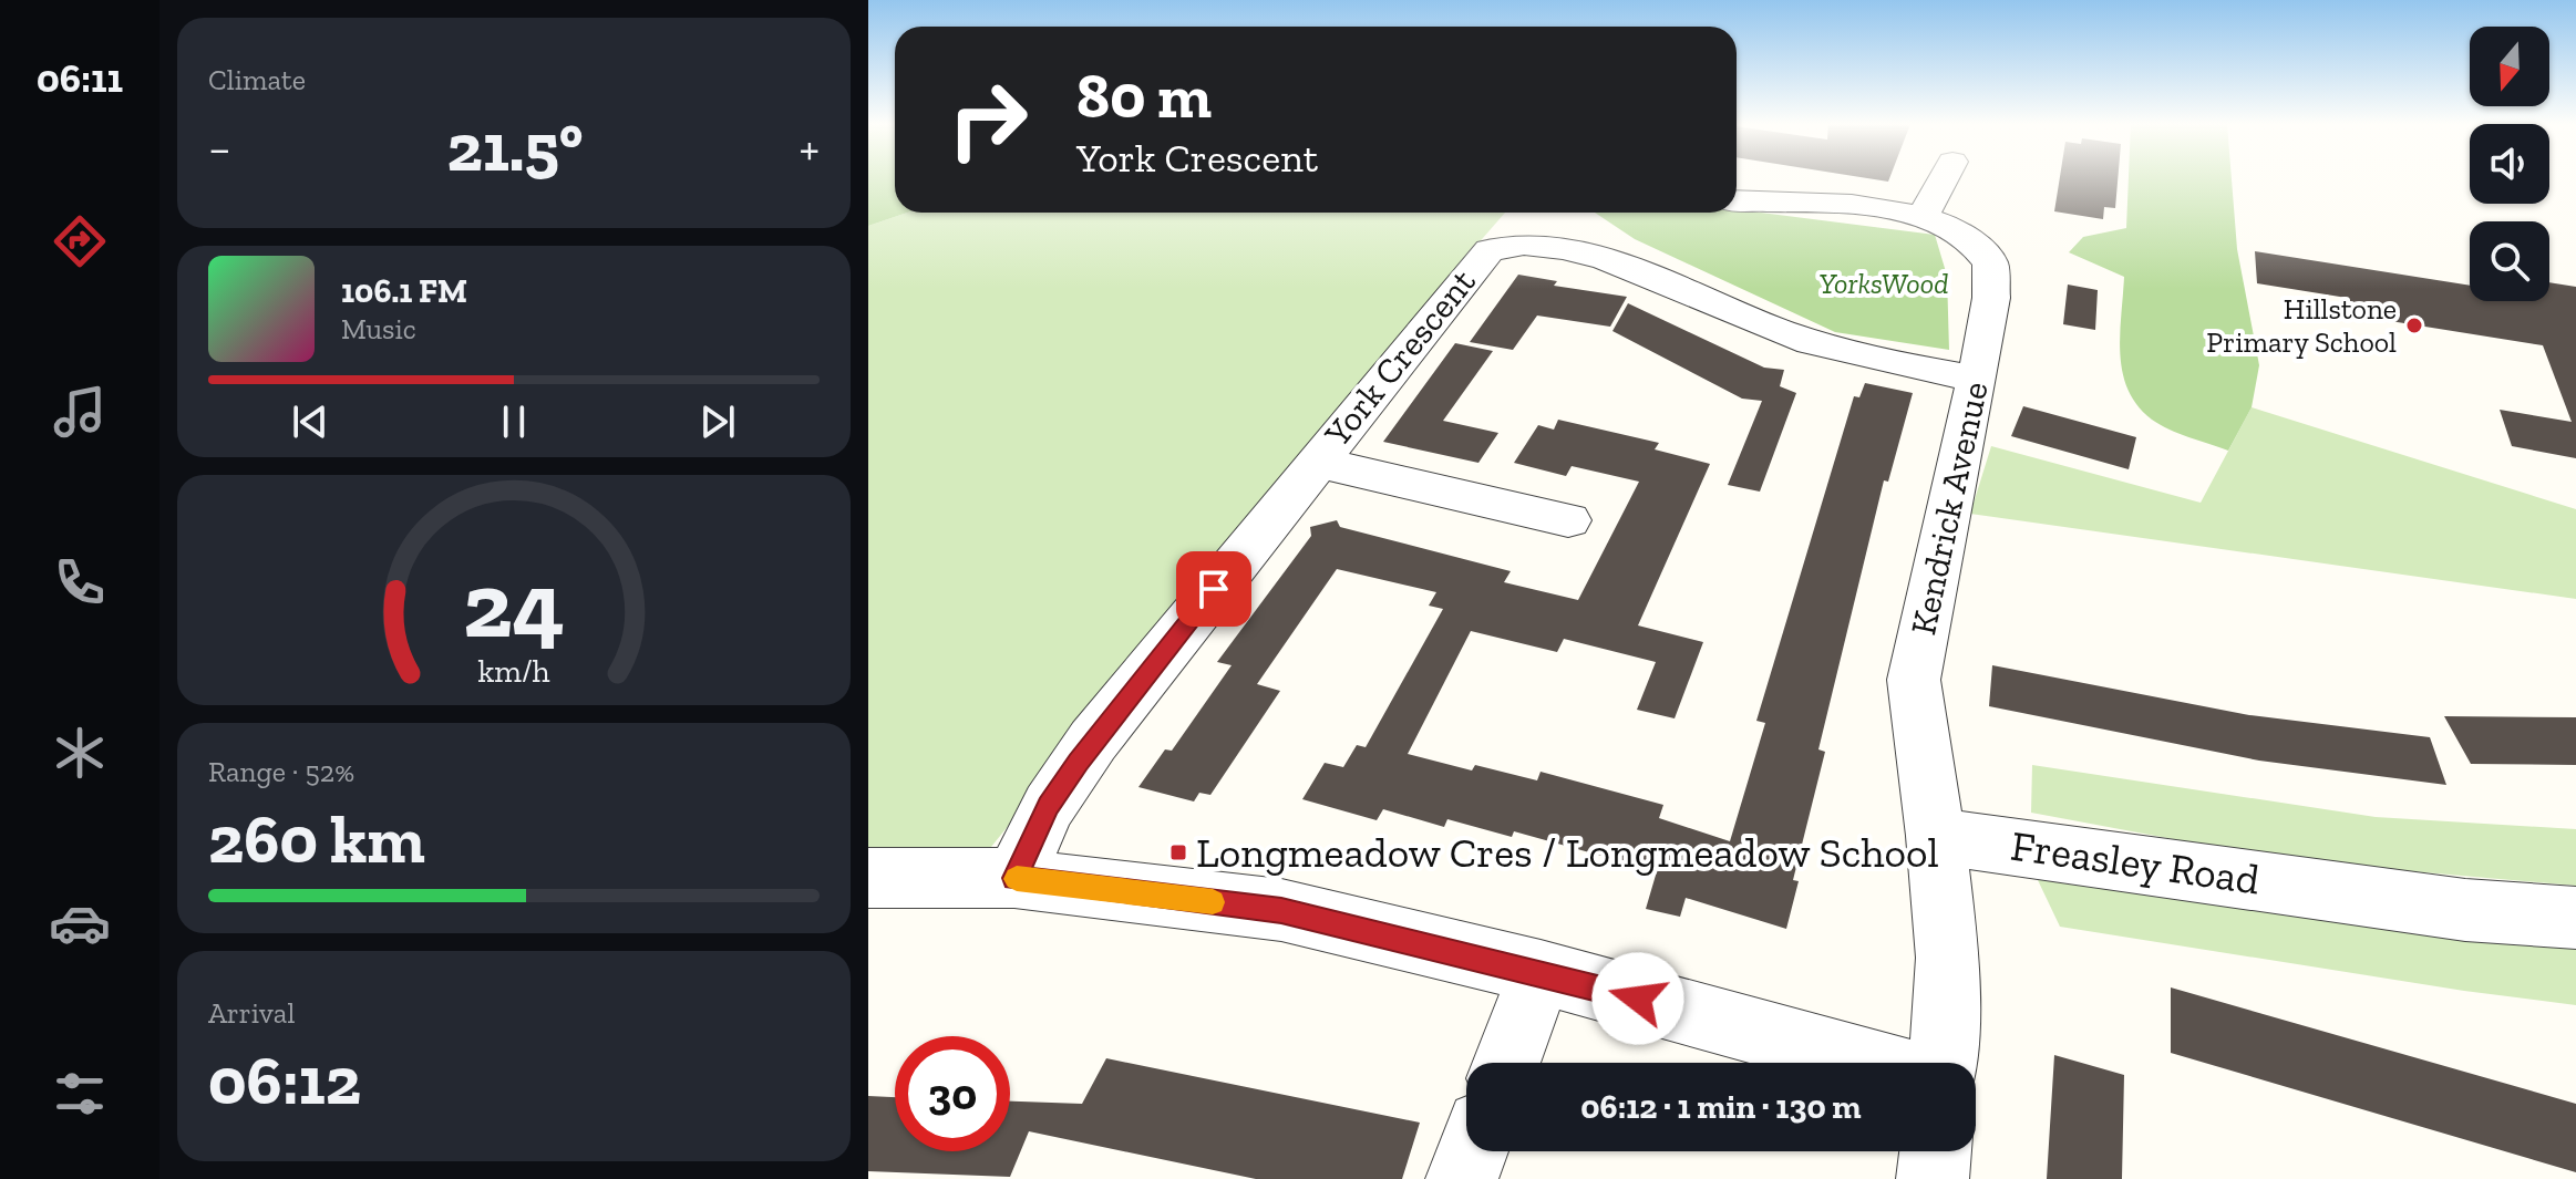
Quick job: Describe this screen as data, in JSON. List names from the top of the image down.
{
  "streets": {
    "street": ["York Crescent", "Kendrick Avenue", "Freasley Road"]
  },
  "crossings": [
    ["York Crescent", "Kendrick Avenue"],
    ["Kendrick Avenue", "Freasley Road"]
  ],
  "parks": ["YorksWood"],
  "places": {
    "other": ["Hillstone Primary School"],
    "transit": ["Longmeadow Cres / Longmeadow School"]
  },
  "north": "bottom",
  "page": {
    "tabs": "06:11",
    "tile": [
      "Climate",
      ["Range · 52%", "260 km"],
      ["Arrival", "06:12"]
    ],
    "turn": ["80 m", "York Crescent"],
    "heat": ["−", "21.5°", "+"],
    "song": ["106.1 FM", "Music"],
    "limit": "30",
    "trip": "06:12 · 1 min · 130 m",
    "gauge": ["24", "km/h"]
  }
}
